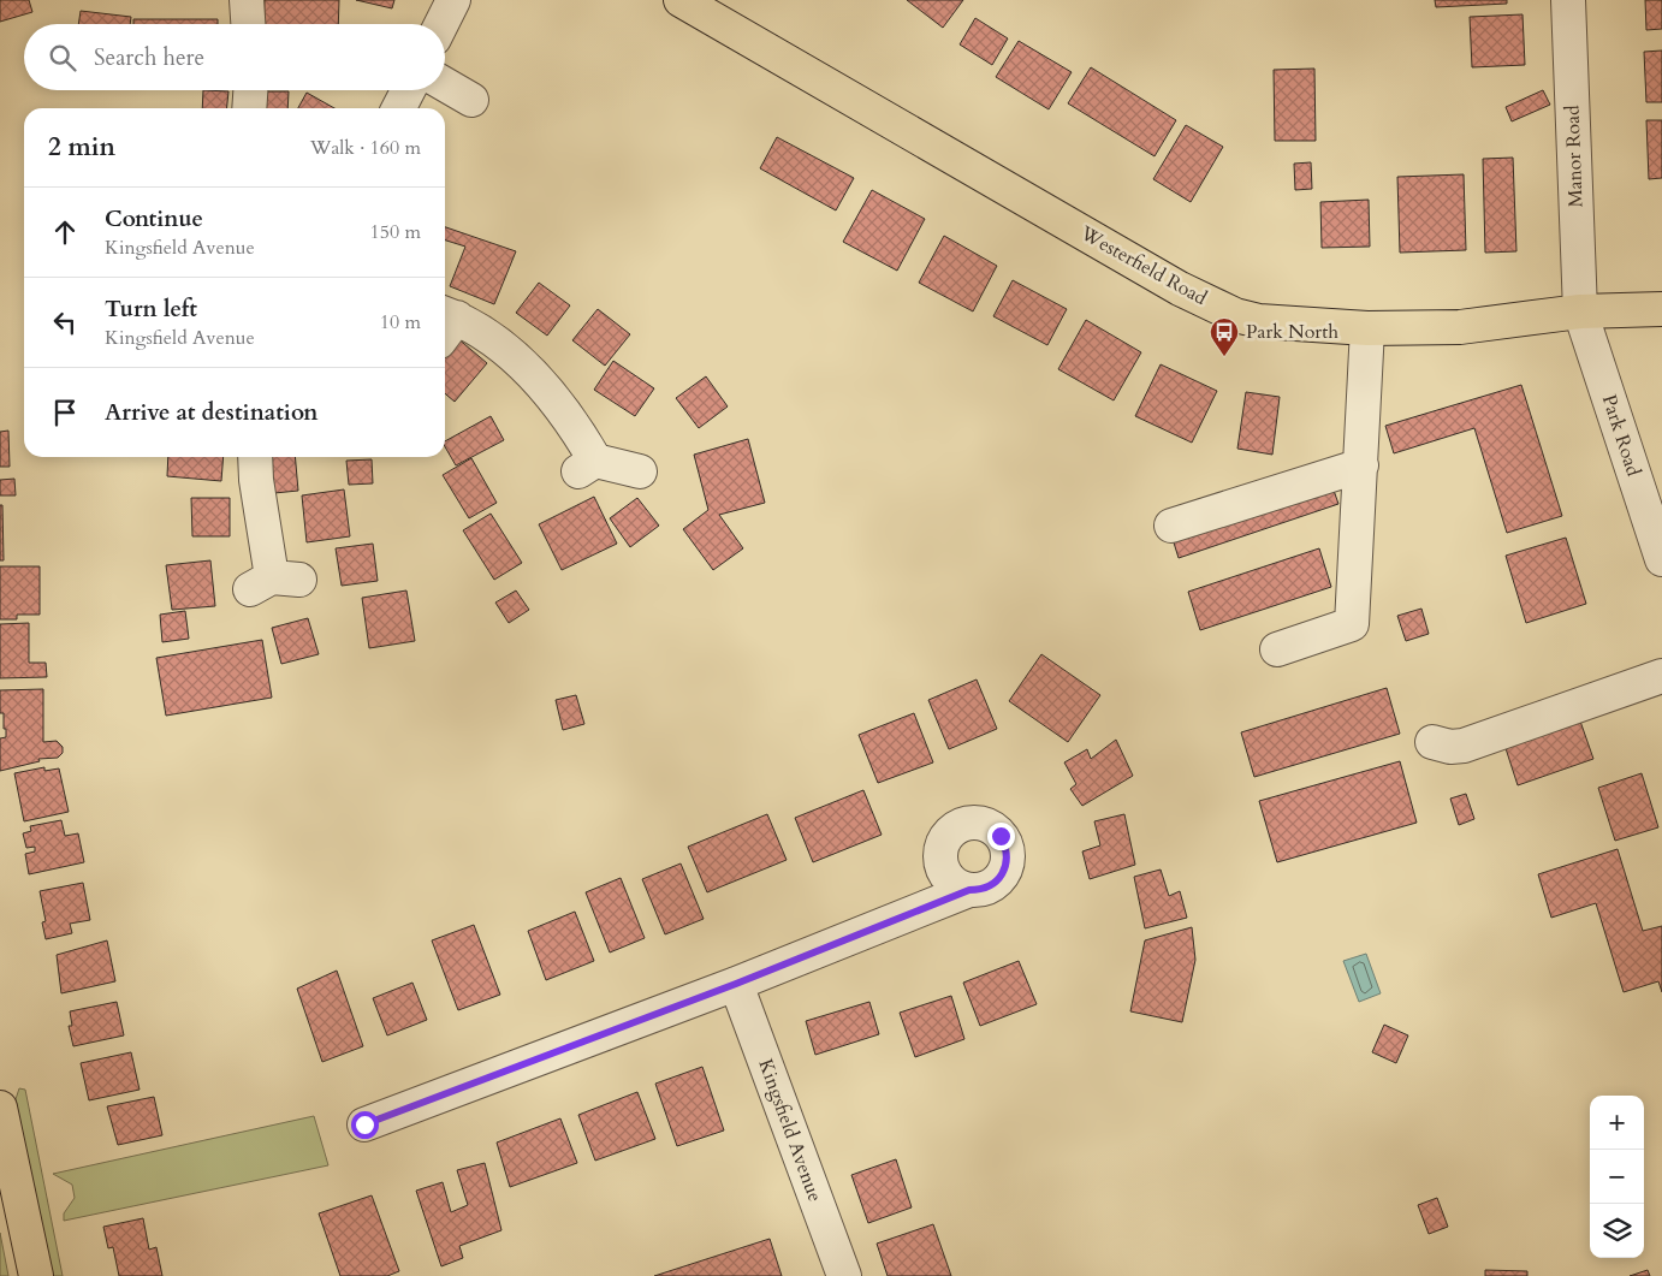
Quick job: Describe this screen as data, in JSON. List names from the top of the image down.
{
  "streets": {
    "main road": ["Westerfield Road"],
    "street": ["Manor Road", "Park Road", "Kingsfield Avenue"]
  },
  "crossings": [
    ["Manor Road", "Westerfield Road"],
    ["Manor Road", "Park Road"],
    ["Westerfield Road", "Park Road"]
  ],
  "places": {
    "bus stop": ["Park North"]
  },
  "page": {
    "search": "Search here",
    "heading": ["2 min", "Walk · 160 m"],
    "list": [
      ["Continue", "Kingsfield Avenue", "150 m"],
      ["Turn left", "Kingsfield Avenue", "10 m"],
      "Arrive at destination"
    ],
    "map_buttons": ["+", "−"]
  }
}
